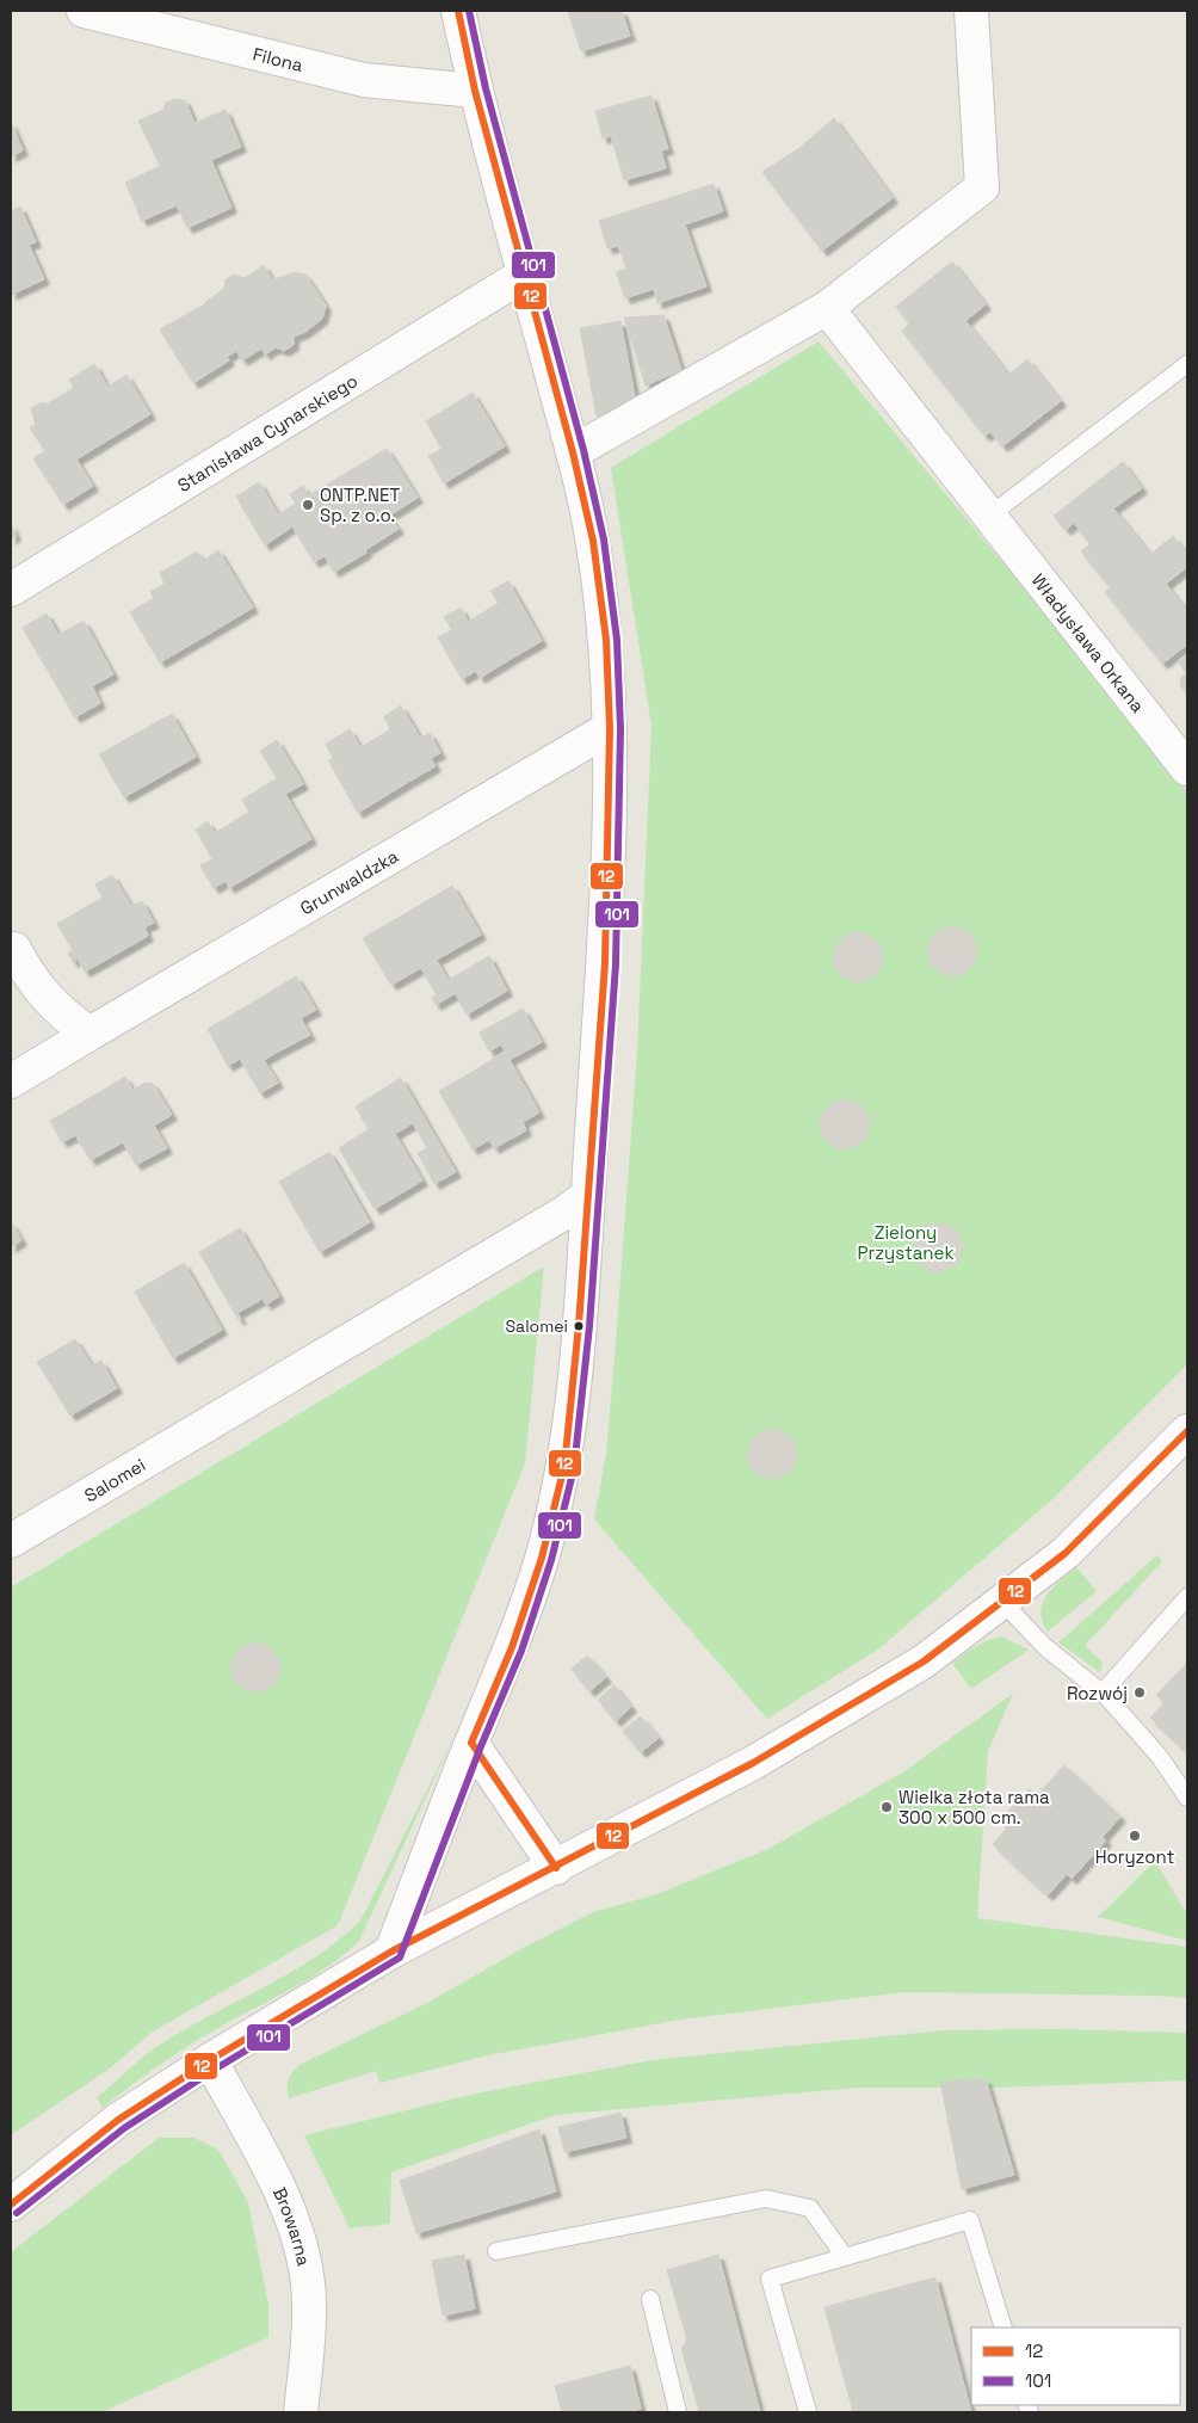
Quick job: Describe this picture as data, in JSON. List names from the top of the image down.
{
  "streets": {
    "street": [
      "Filona",
      "Stanisława Cynarskiego",
      "Władysława Orkana",
      "Grunwaldzka",
      "Salomei",
      "Browarna"
    ]
  },
  "parks": ["Zielony Przystanek"],
  "places": [
    "ONTP.NET Sp. z o.o.",
    "Salomei",
    "Rozwój",
    "Wielka złota rama 300 x 500 cm.",
    "Horyzont"
  ],
  "lines": ["transit line 12", "transit line 101"],
  "legend": ["12", "101"]
}
